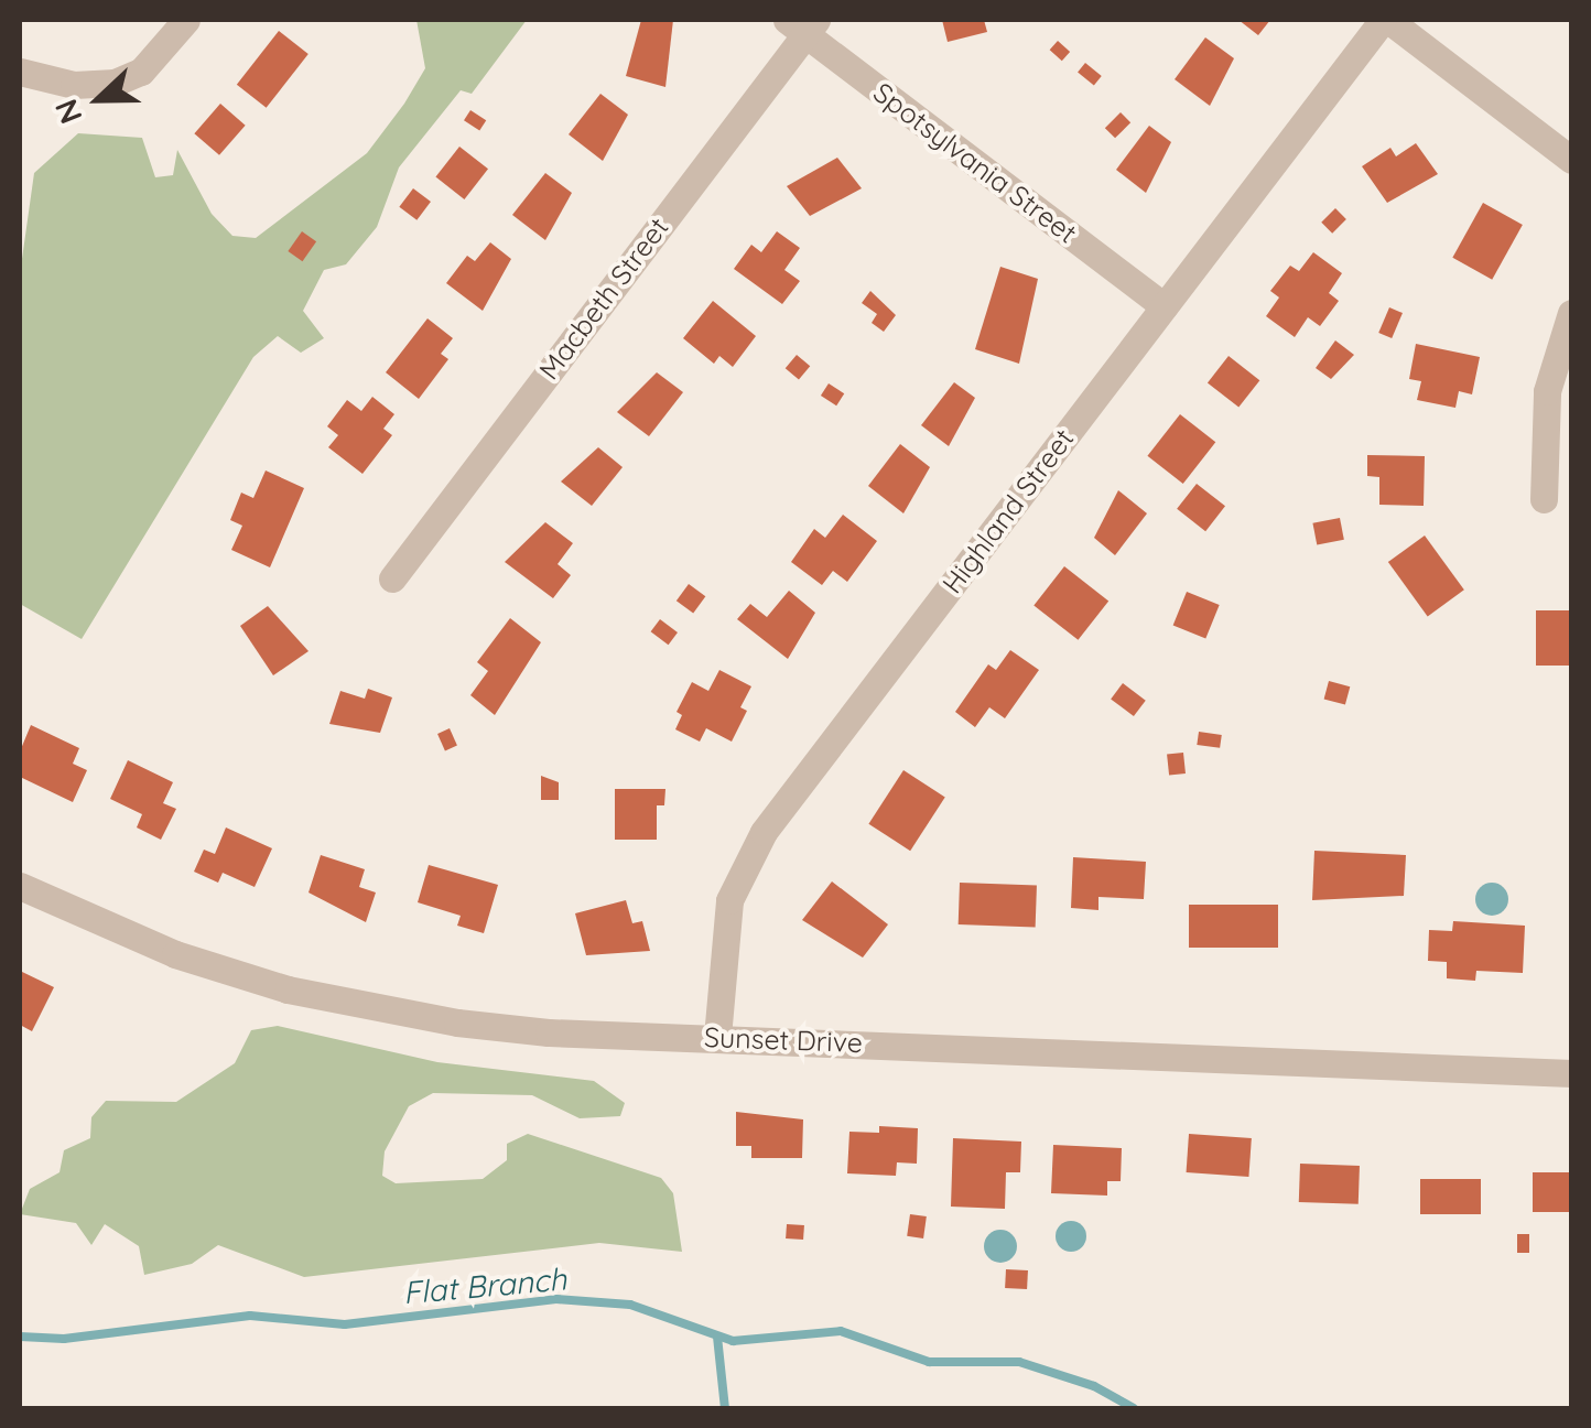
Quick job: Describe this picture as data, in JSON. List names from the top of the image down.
{
  "streets": {
    "street": [
      "Spotsylvania Street",
      "Macbeth Street",
      "Highland Street",
      "Sunset Drive"
    ]
  },
  "crossings": [
    ["Spotsylvania Street", "Macbeth Street"],
    ["Spotsylvania Street", "Highland Street"],
    ["Highland Street", "Sunset Drive"]
  ],
  "water": ["Flat Branch"],
  "north": "left"
}
